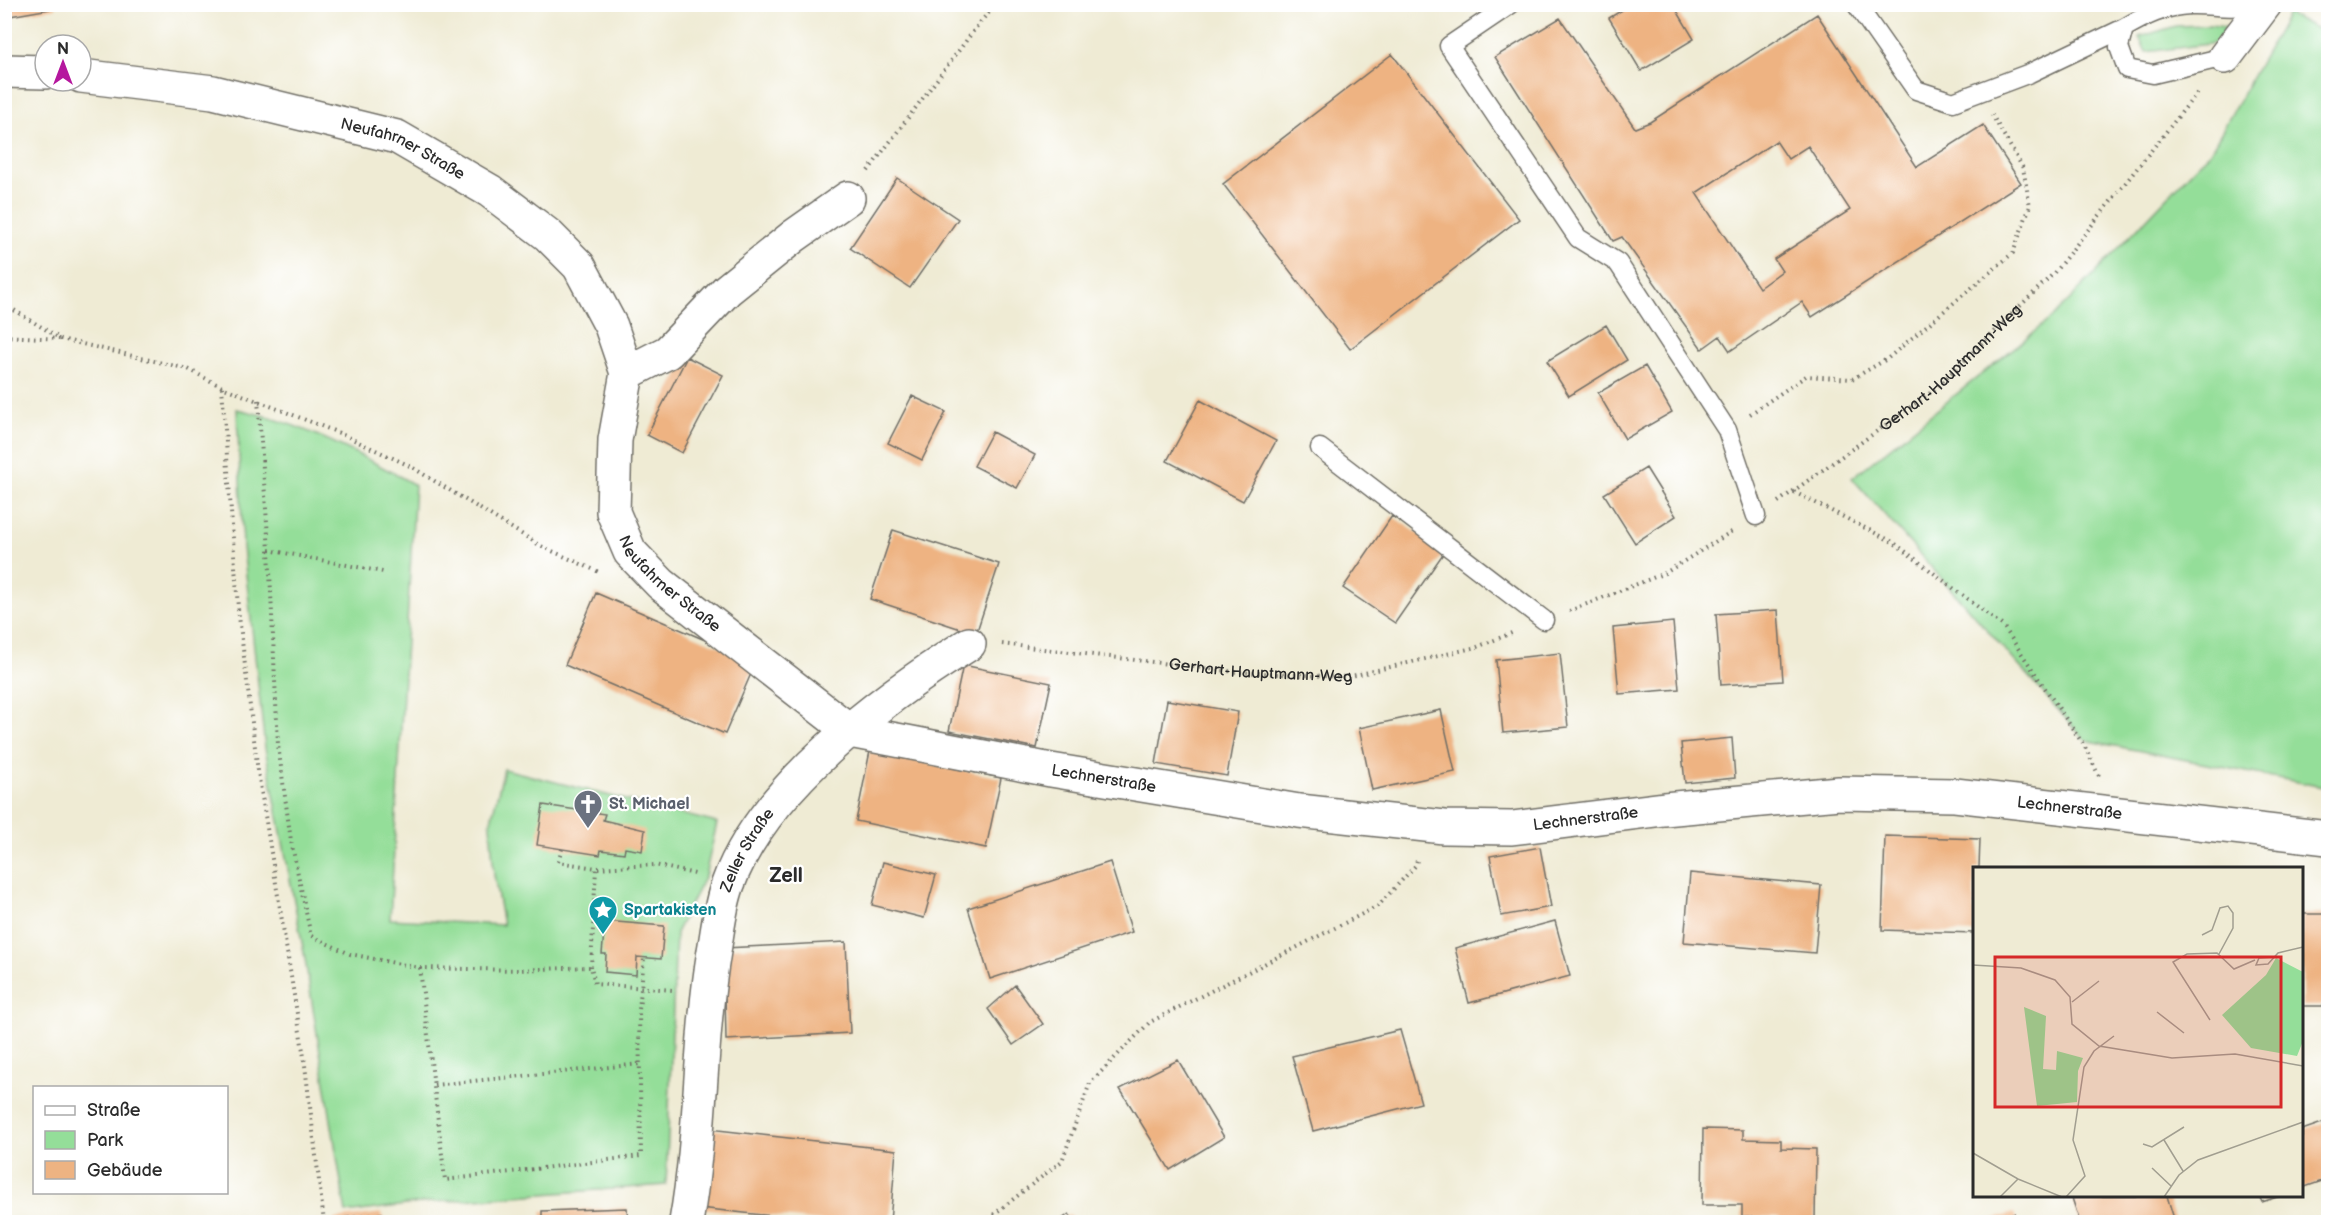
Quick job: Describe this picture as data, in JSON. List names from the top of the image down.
{
  "streets": {
    "street": ["Neufahrner Straße", "Lechnerstraße", "Zeller Straße"],
    "path": ["Gerhart-Hauptmann-Weg"]
  },
  "crossings": [
    ["Neufahrner Straße", "Lechnerstraße"],
    ["Neufahrner Straße", "Zeller Straße"],
    ["Gerhart-Hauptmann-Weg", "Zeller Straße"],
    ["Lechnerstraße", "Zeller Straße"]
  ],
  "districts": ["Zell"],
  "places": {
    "church": ["St. Michael"],
    "place": ["Spartakisten"]
  },
  "legend": ["Straße", "Park", "Gebäude"],
  "north": "top"
}
